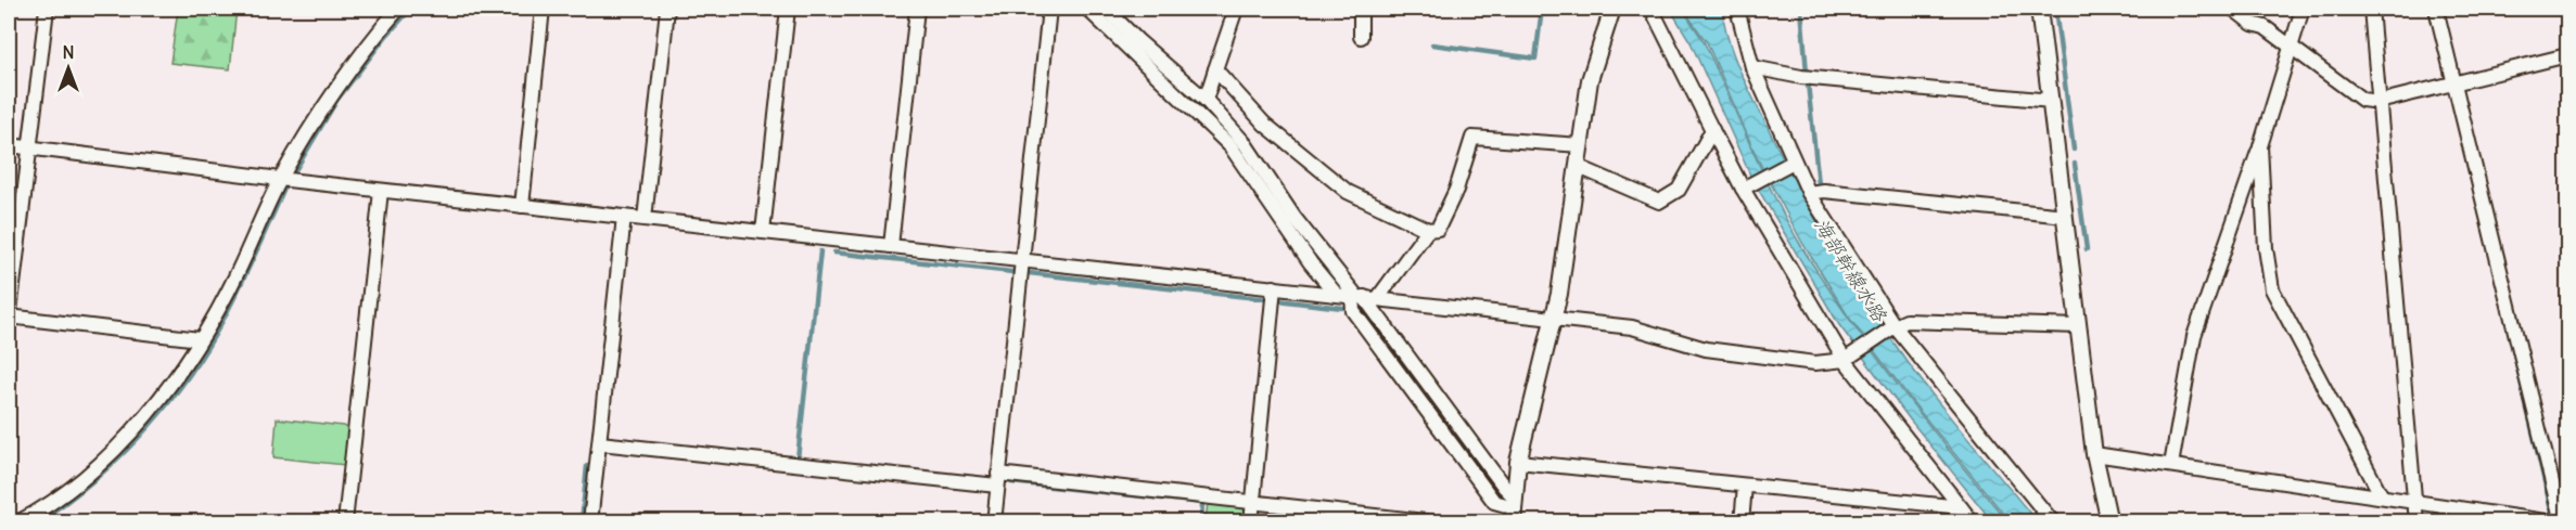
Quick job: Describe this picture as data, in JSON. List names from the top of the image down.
{
  "water": ["海部幹線水路"],
  "north": "top"
}
